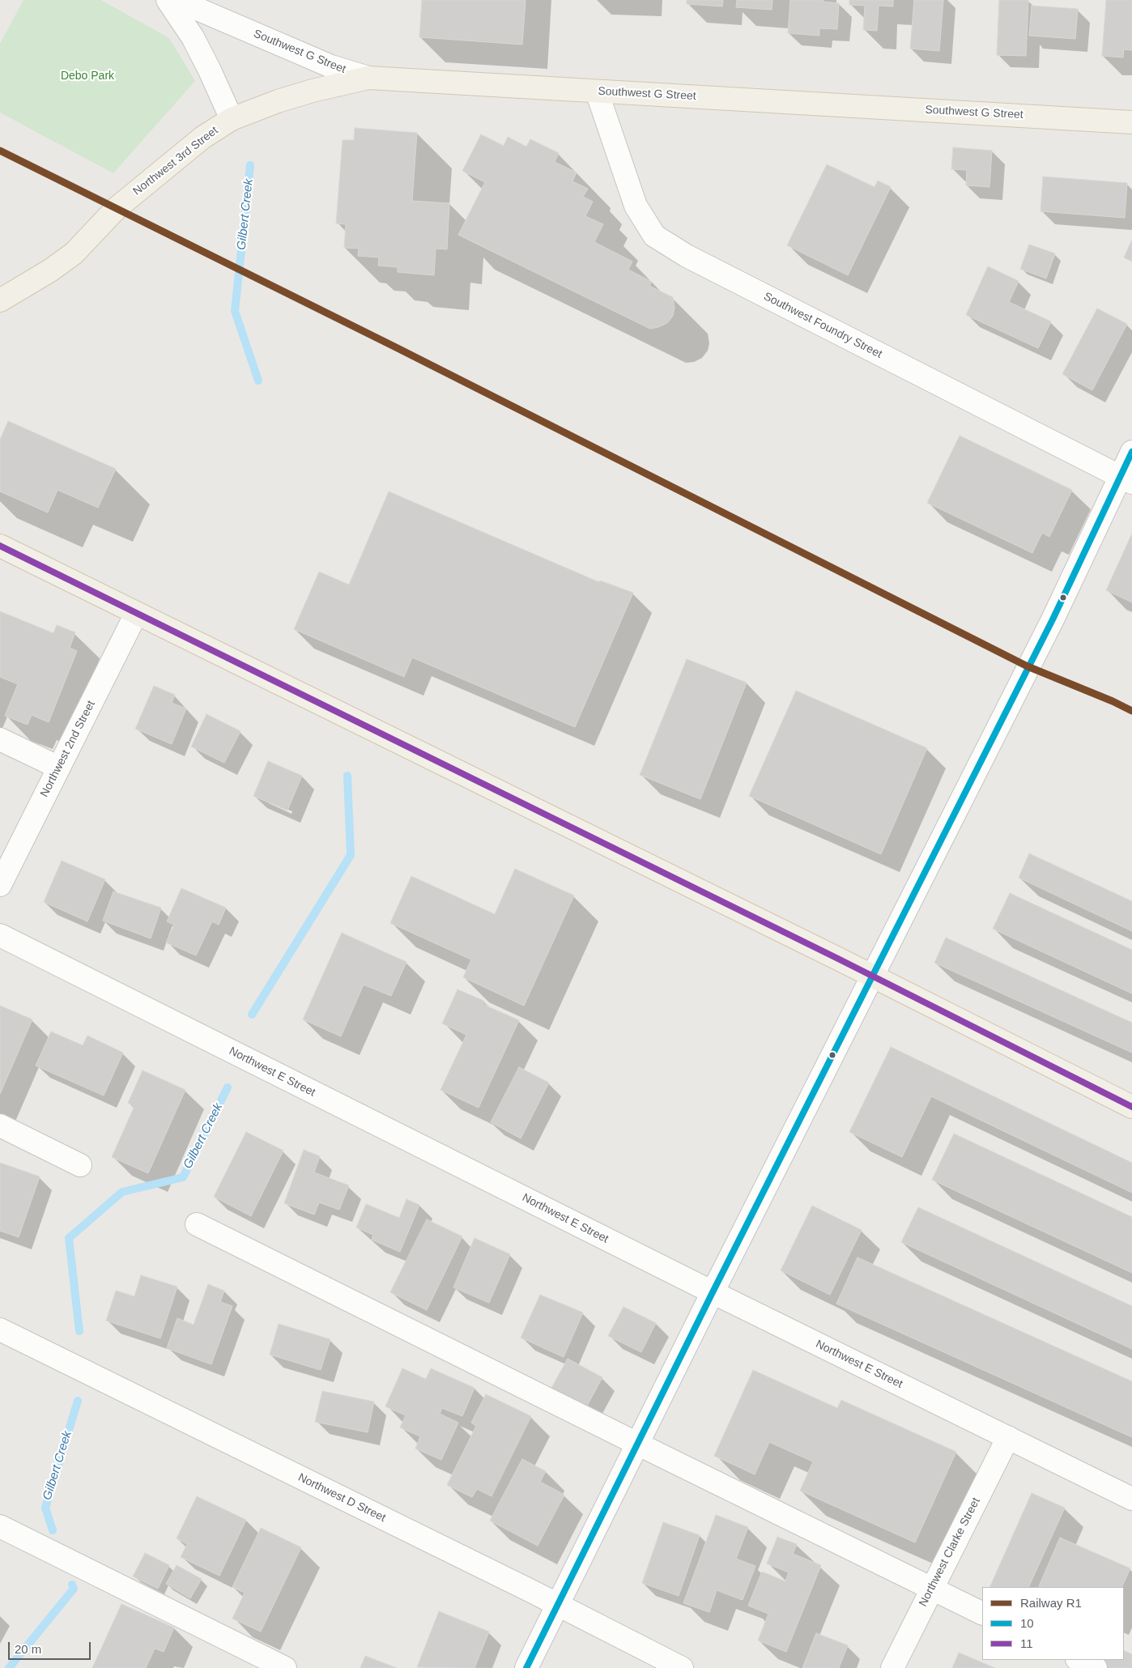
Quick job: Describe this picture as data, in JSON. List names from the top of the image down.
{
  "streets": {
    "main road": ["Southwest G Street", "Northwest 3rd Street"],
    "street": [
      "Southwest Foundry Street",
      "Northwest 2nd Street",
      "Northwest E Street",
      "Northwest D Street",
      "Northwest Clarke Street"
    ]
  },
  "crossings": [
    ["Southwest G Street", "Northwest 3rd Street"],
    ["Southwest G Street", "Southwest Foundry Street"],
    ["Northwest E Street", "Northwest Clarke Street"]
  ],
  "water": ["Gilbert Creek"],
  "parks": ["Debo Park"],
  "lines": ["rail line R1", "transit line 10", "transit line 11"],
  "legend": ["Railway R1", "10", "11"],
  "scale_bar": "20 m"
}
